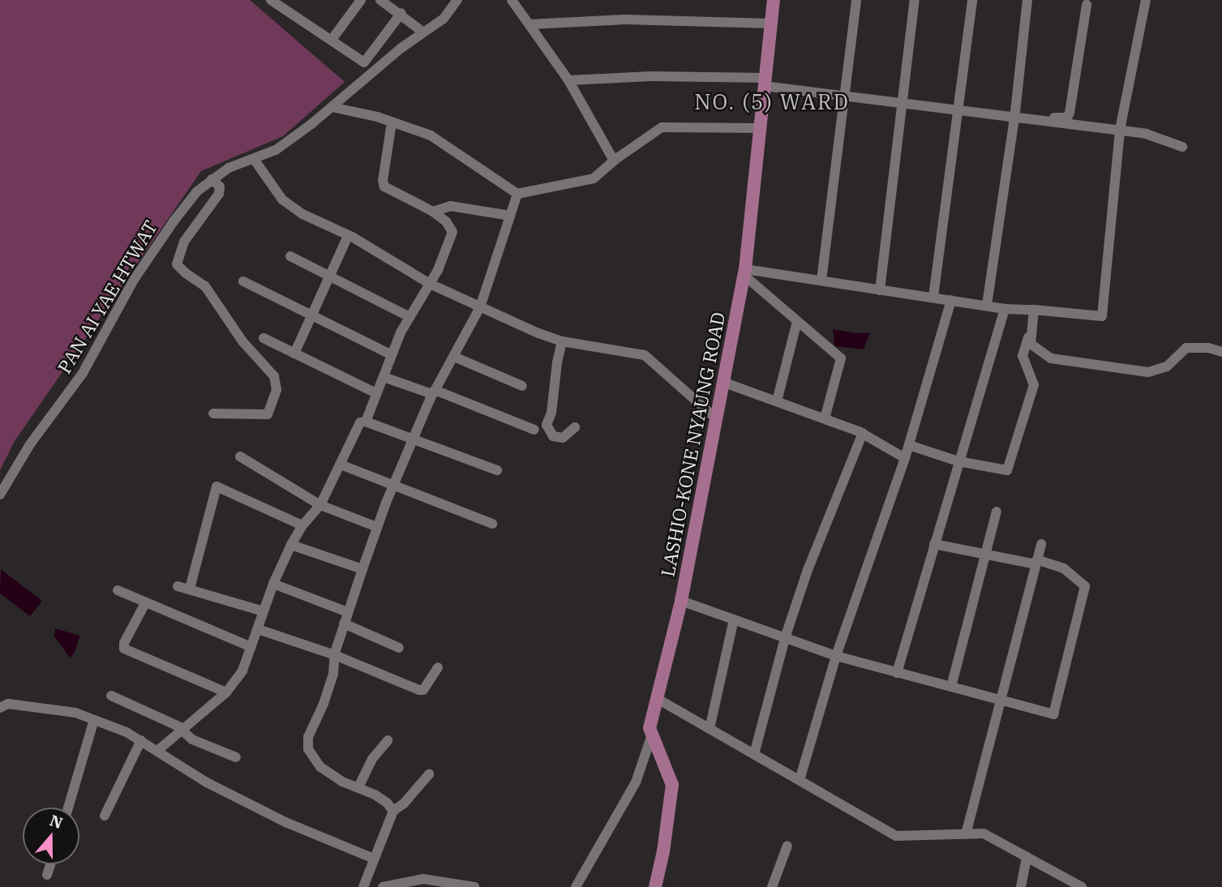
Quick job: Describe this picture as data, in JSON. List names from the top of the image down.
{
  "streets": {
    "main road": ["LASHIO-KONE NYAUNG ROAD"],
    "street": ["PAN AI YAE HTWAT"]
  },
  "districts": ["NO. (5) WARD"],
  "north": "top"
}
